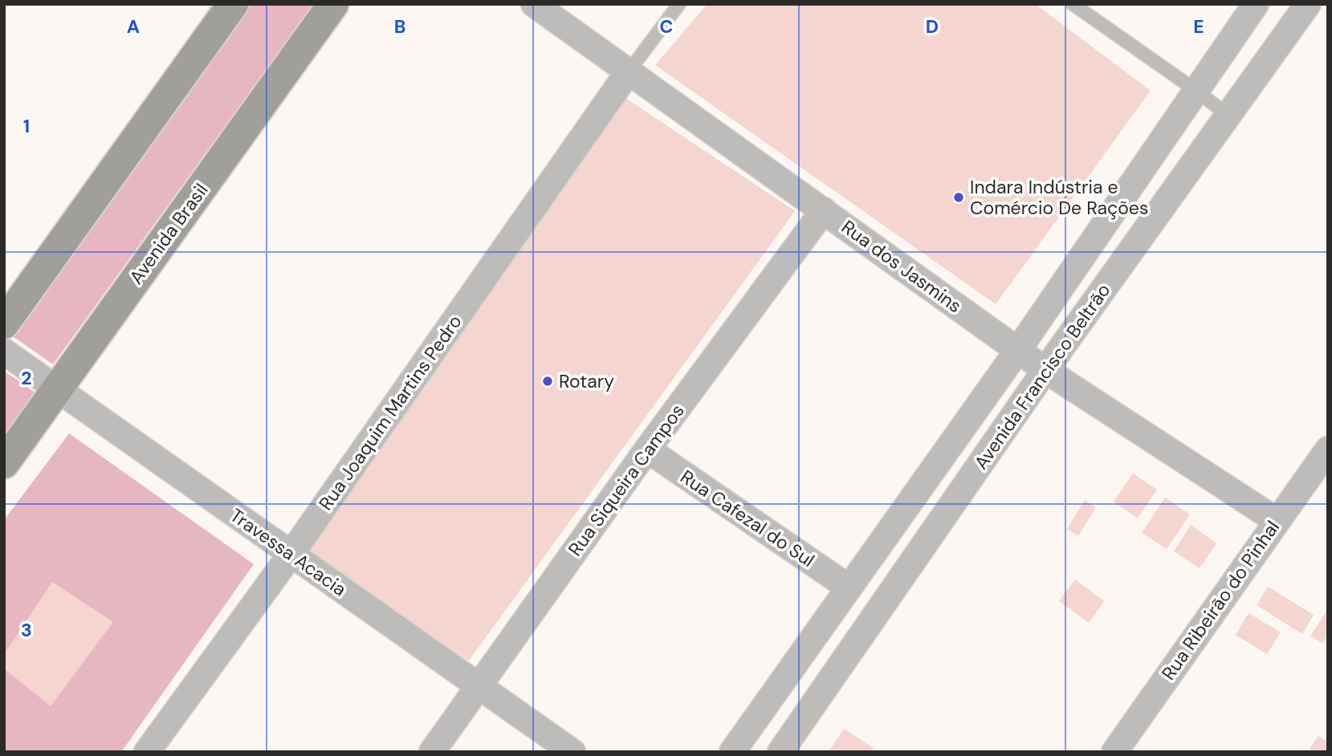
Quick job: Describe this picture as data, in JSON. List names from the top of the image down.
{
  "streets": {
    "main road": ["Avenida Brasil"],
    "street": [
      "Rua dos Jasmins",
      "Avenida Francisco Beltrão",
      "Rua Joaquim Martins Pedro",
      "Rua Siqueira Campos",
      "Rua Cafezal do Sul",
      "Travessa Acacia",
      "Rua Ribeirão do Pinhal"
    ]
  },
  "crossings": [
    ["Avenida Brasil", "Travessa Acacia"],
    ["Rua dos Jasmins", "Avenida Francisco Beltrão"],
    ["Rua dos Jasmins", "Rua Joaquim Martins Pedro"],
    ["Rua dos Jasmins", "Rua Siqueira Campos"],
    ["Rua dos Jasmins", "Rua Ribeirão do Pinhal"],
    ["Avenida Francisco Beltrão", "Rua Cafezal do Sul"],
    ["Rua Joaquim Martins Pedro", "Travessa Acacia"],
    ["Rua Siqueira Campos", "Rua Cafezal do Sul"],
    ["Rua Siqueira Campos", "Travessa Acacia"]
  ],
  "places": ["Indara Indústria e Comércio De Rações", "Rotary"],
  "grid": {
    "columns": [
      "A",
      "B",
      "C",
      "D",
      "E"
    ],
    "rows": ["1", "2", "3"]
  }
}
